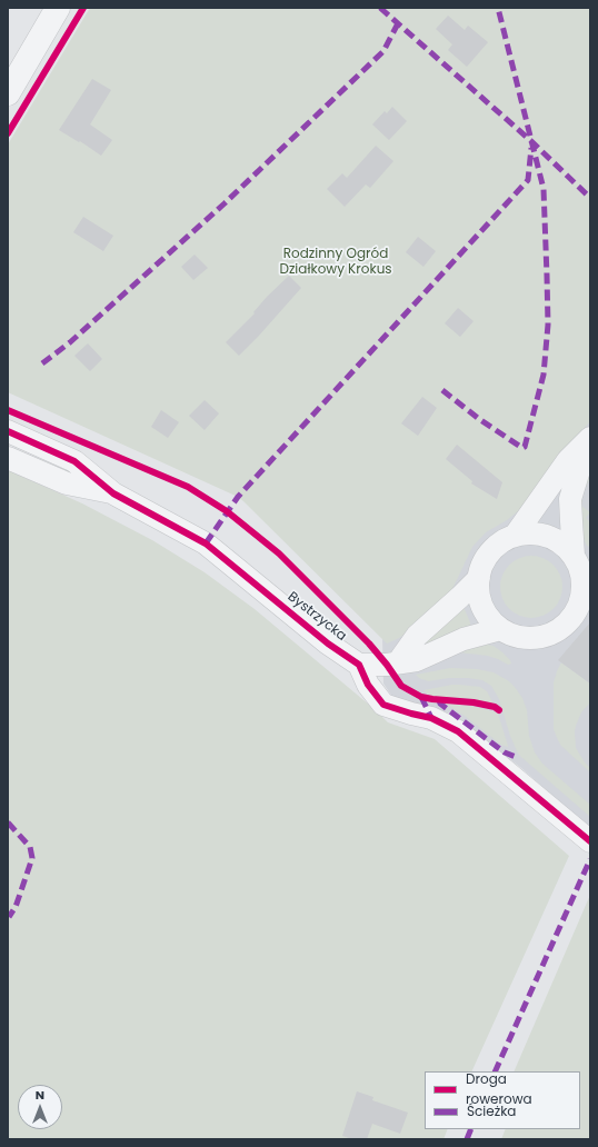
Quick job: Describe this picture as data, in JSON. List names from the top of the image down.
{
  "streets": {
    "street": ["Bystrzycka"]
  },
  "parks": ["Rodzinny Ogród Działkowy Krokus"],
  "legend": ["Droga rowerowa", "Ścieżka"],
  "north": "top"
}
